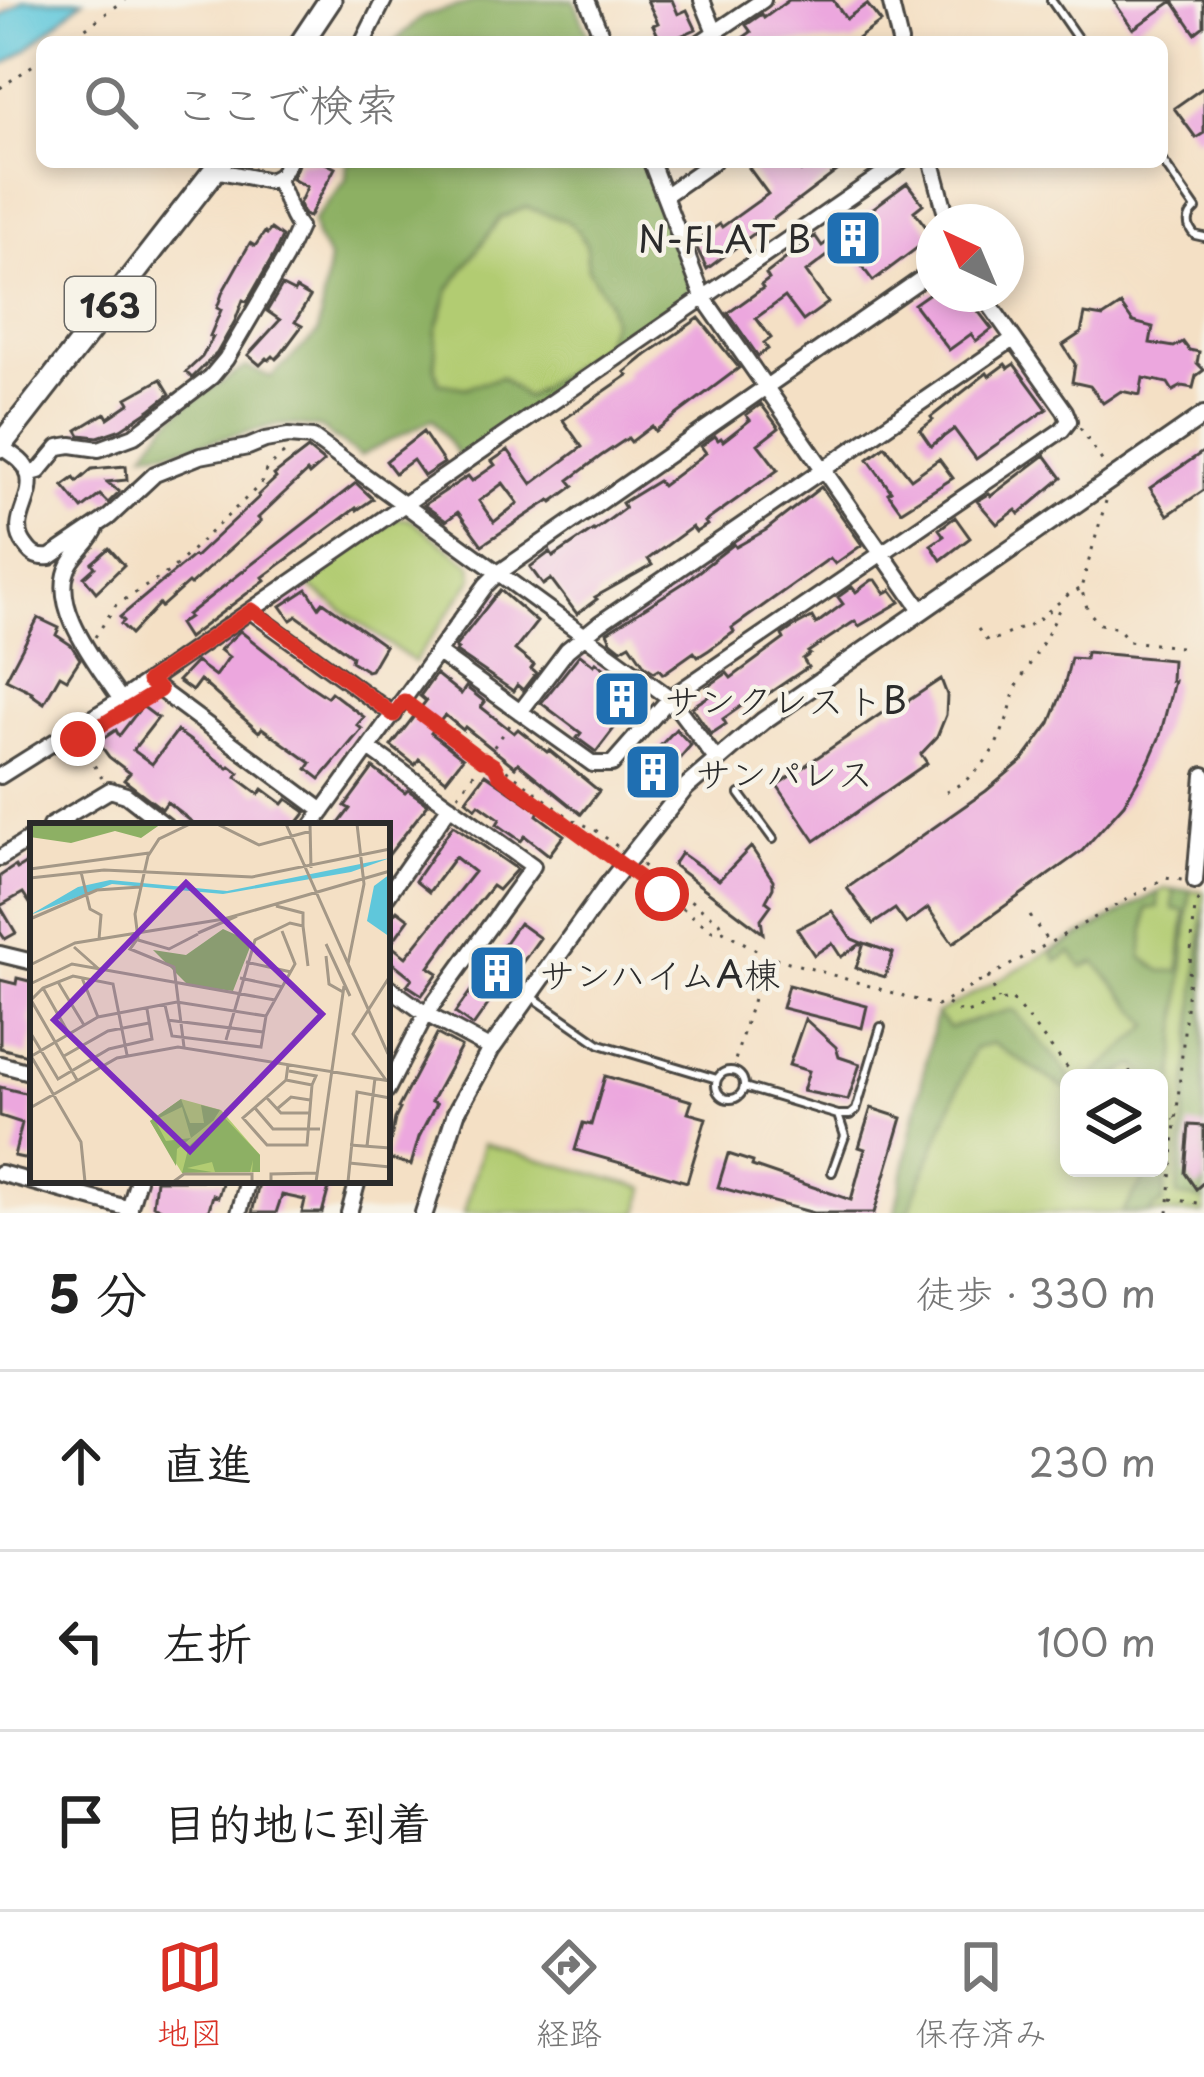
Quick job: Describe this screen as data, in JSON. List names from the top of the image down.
{
  "streets": {
    "highway": ["163"]
  },
  "places": {
    "building": [
      "N-FLAT B",
      "サンクレストB",
      "サンパレス",
      "サンハイムA棟"
    ]
  },
  "north": "top left",
  "page": {
    "search": "ここで検索",
    "heading": ["5 分", "徒歩 · 330 m"],
    "list": [
      ["直進", "230 m"],
      ["左折", "100 m"],
      "目的地に到着"
    ],
    "nav": ["地図", "経路", "保存済み"]
  }
}
